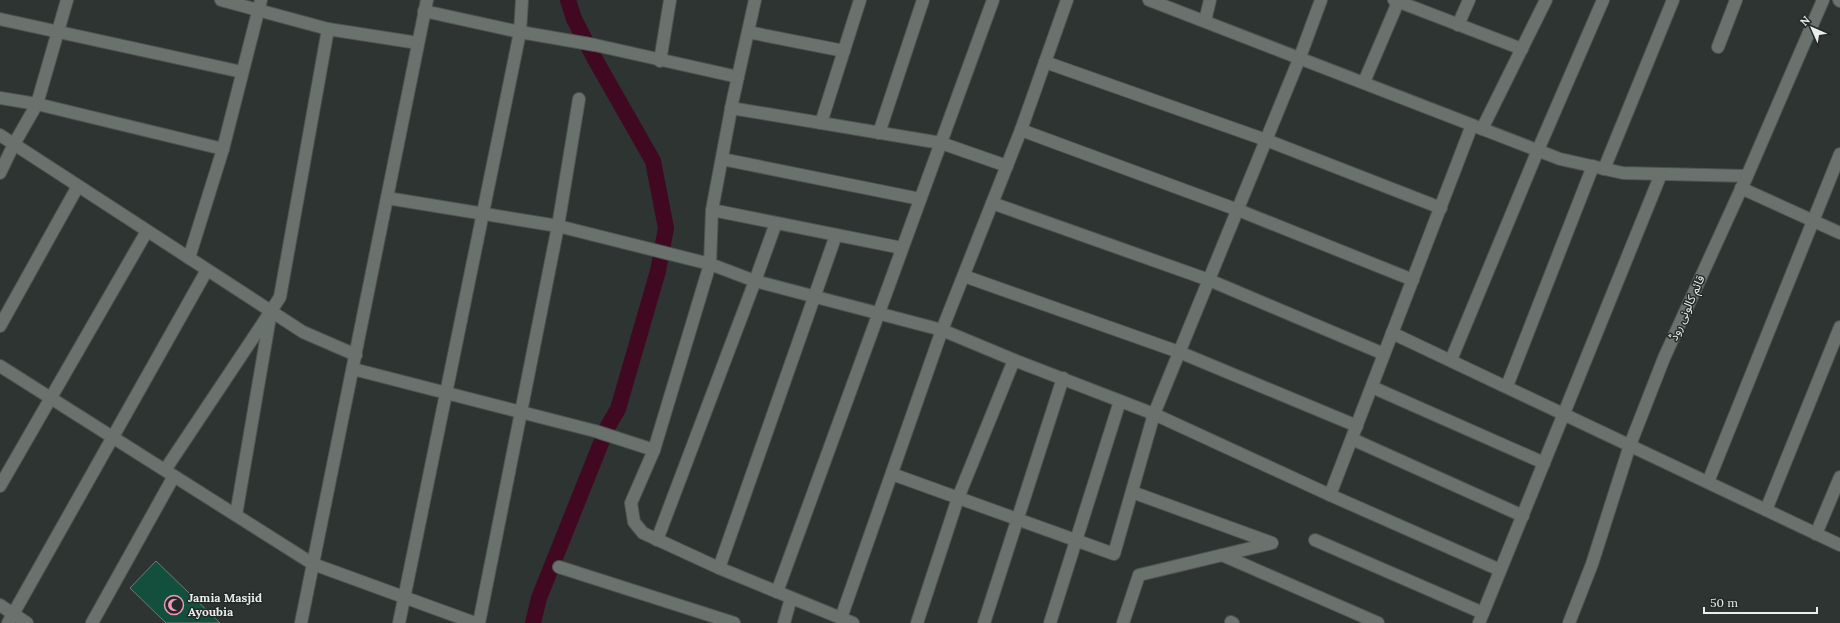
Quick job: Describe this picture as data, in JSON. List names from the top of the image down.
{
  "streets": {
    "street": ["قائم کالونی روڈ"]
  },
  "places": {
    "mosque": ["Jamia Masjid Ayoubia"]
  },
  "scale_bar": "50 m",
  "north": "top left"
}
